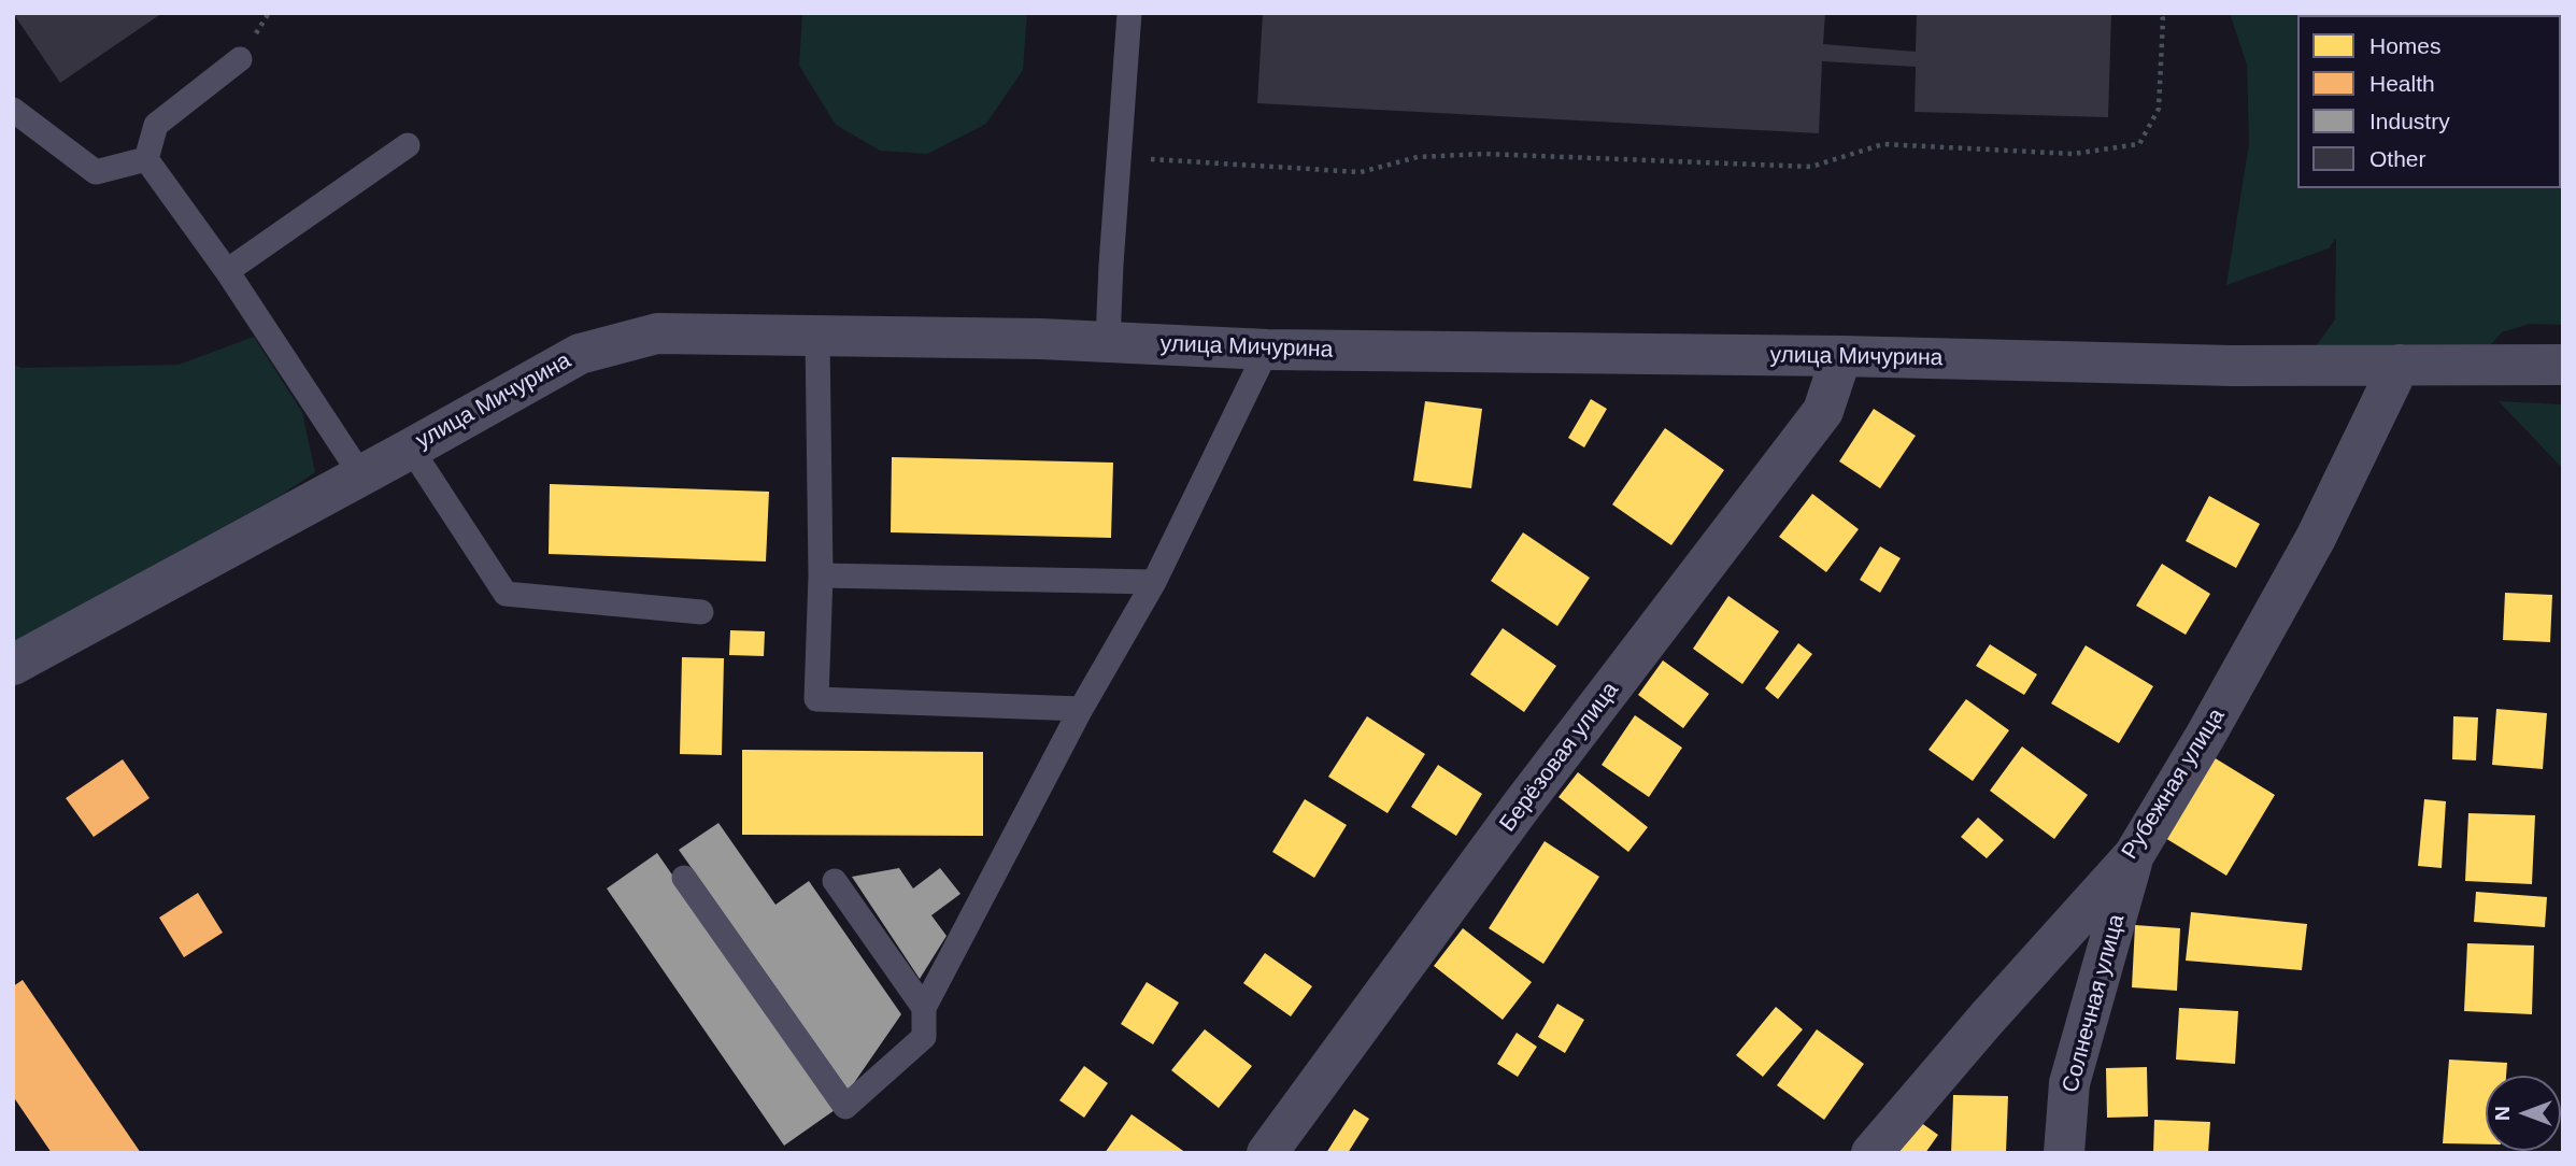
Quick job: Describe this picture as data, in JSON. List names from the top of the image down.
{
  "streets": {
    "street": [
      "улица Мичурина",
      "Берёзовая улица",
      "Рубежная улица",
      "Солнечная улица"
    ]
  },
  "crossings": [
    ["улица Мичурина", "Берёзовая улица"],
    ["улица Мичурина", "Рубежная улица"],
    ["Рубежная улица", "Солнечная улица"]
  ],
  "legend": [
    "Homes",
    "Health",
    "Industry",
    "Other"
  ],
  "north": "left"
}
